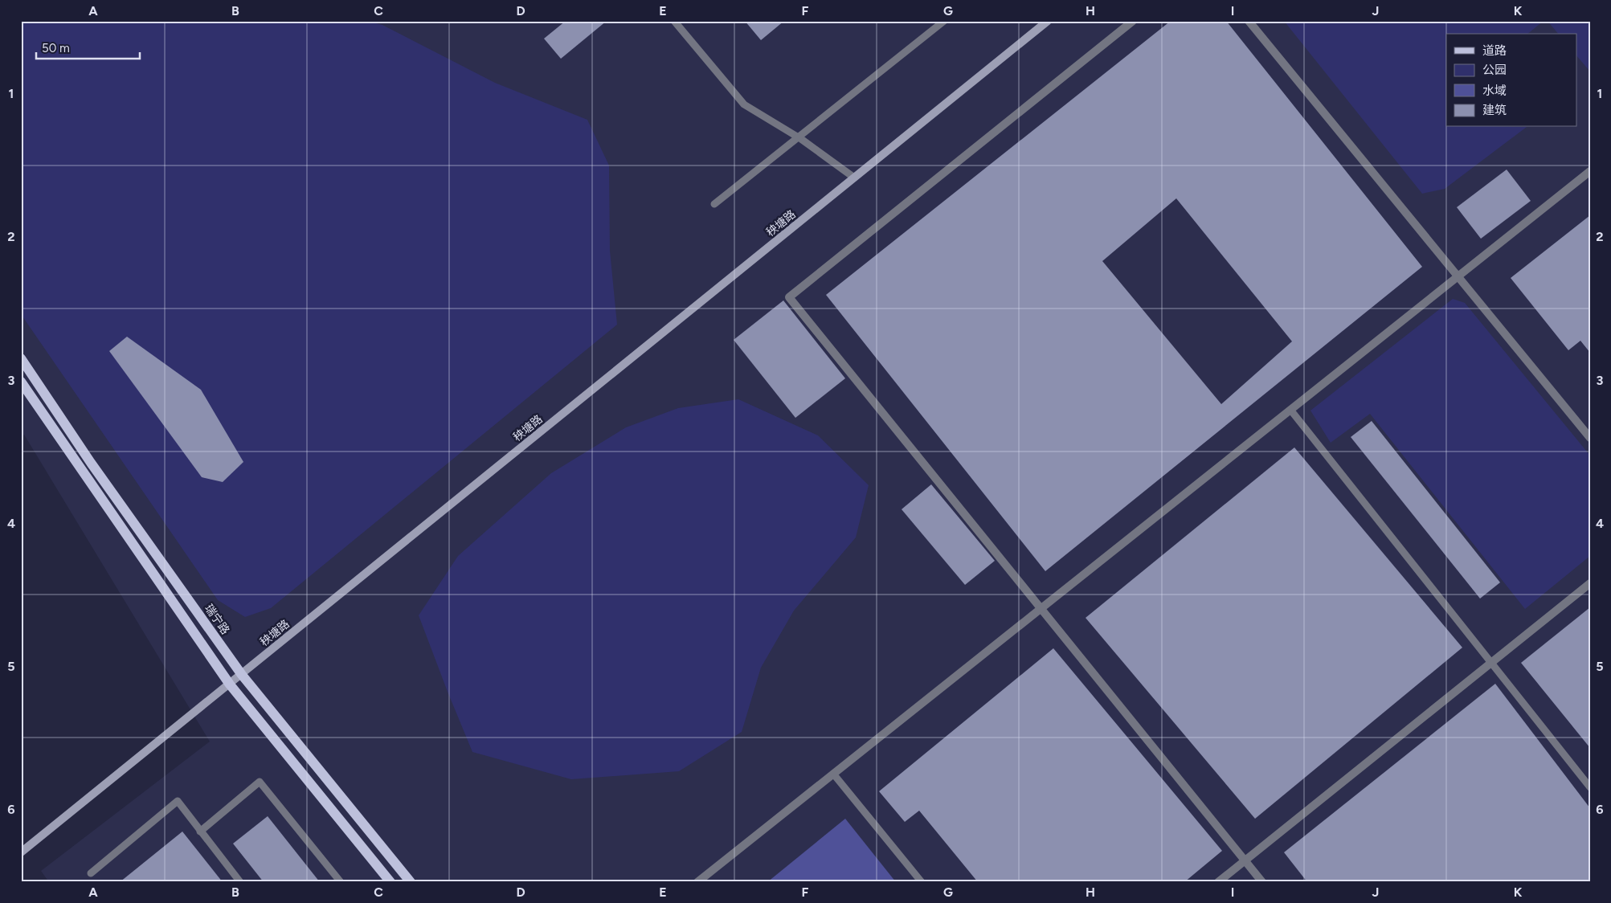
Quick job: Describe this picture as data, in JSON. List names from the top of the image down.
{
  "streets": {
    "main road": ["秧塘路", "瑞宁路"]
  },
  "crossings": [
    ["秧塘路", "瑞宁路"]
  ],
  "legend": [
    "道路",
    "公园",
    "水域",
    "建筑"
  ],
  "scale_bar": "50 m",
  "grid": {
    "columns": [
      "A",
      "B",
      "C",
      "D",
      "E",
      "F",
      "G",
      "H",
      "I",
      "J",
      "K"
    ],
    "rows": [
      "1",
      "2",
      "3",
      "4",
      "5",
      "6"
    ]
  }
}
